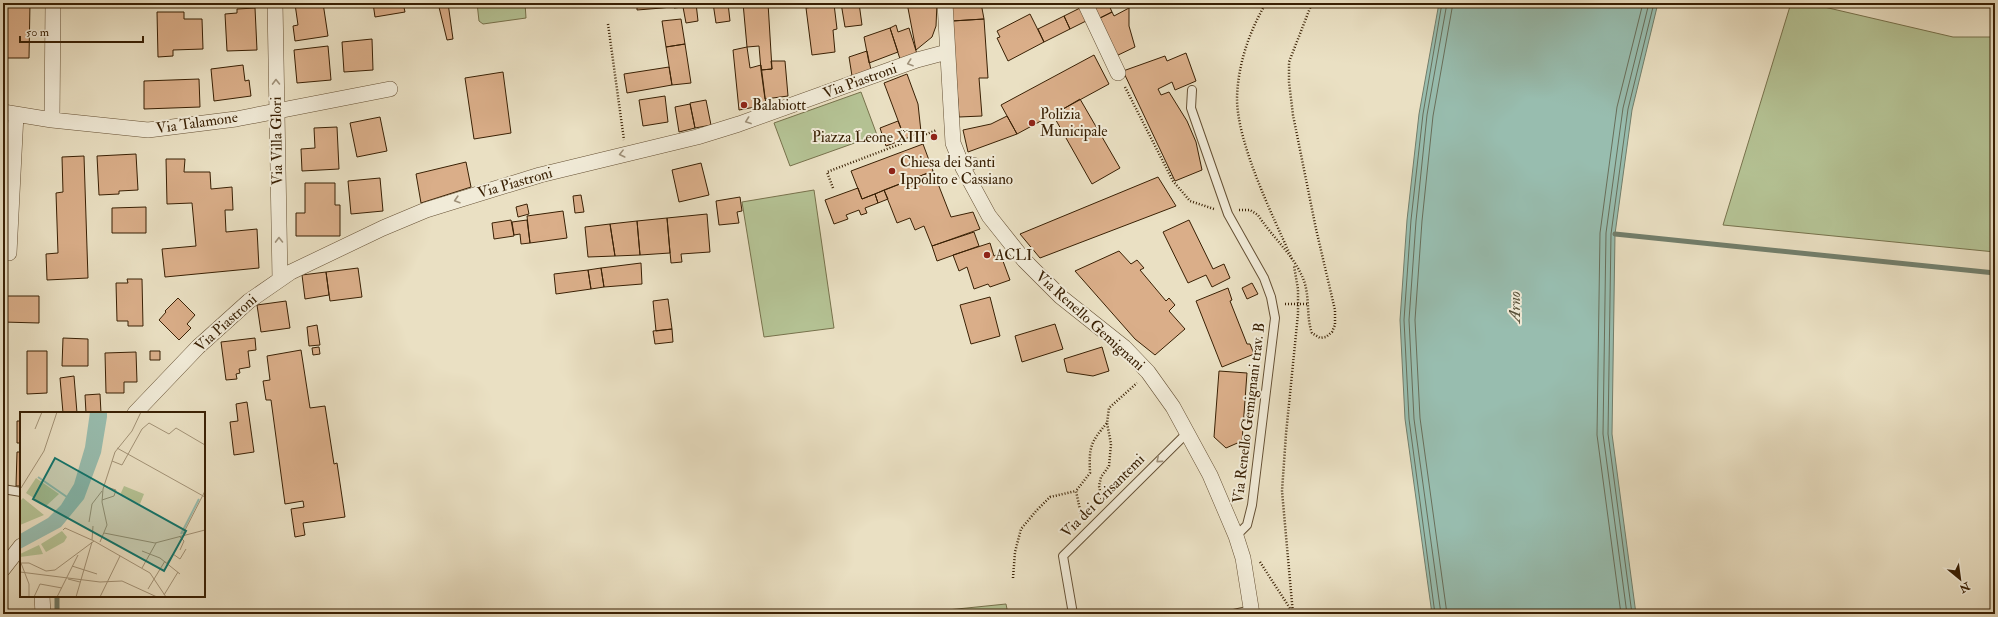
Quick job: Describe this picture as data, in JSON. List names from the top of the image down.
{
  "streets": {
    "street": [
      "Via Piastroni",
      "Via Talamone",
      "Via Villa Glori",
      "Via Renello Gemignani"
    ],
    "lane": ["Via Renello Gemignani trav. B", "Via dei Crisantemi"]
  },
  "crossings": [
    ["Via Piastroni", "Via Villa Glori"],
    ["Via Piastroni", "Via Renello Gemignani"],
    ["Via Talamone", "Via Villa Glori"],
    ["Via Renello Gemignani", "Via Renello Gemignani trav. B"],
    ["Via Renello Gemignani", "Via dei Crisantemi"]
  ],
  "one_way": ["Via Piastroni", "Via Villa Glori", "Via dei Crisantemi"],
  "water": ["Arno"],
  "places": [
    "Balabiott",
    "Polizia Municipale",
    "Piazza Leone XIII",
    "Chiesa dei Santi Ippolito e Cassiano",
    "ACLI"
  ],
  "scale_bar": "50 m",
  "north": "bottom right"
}
